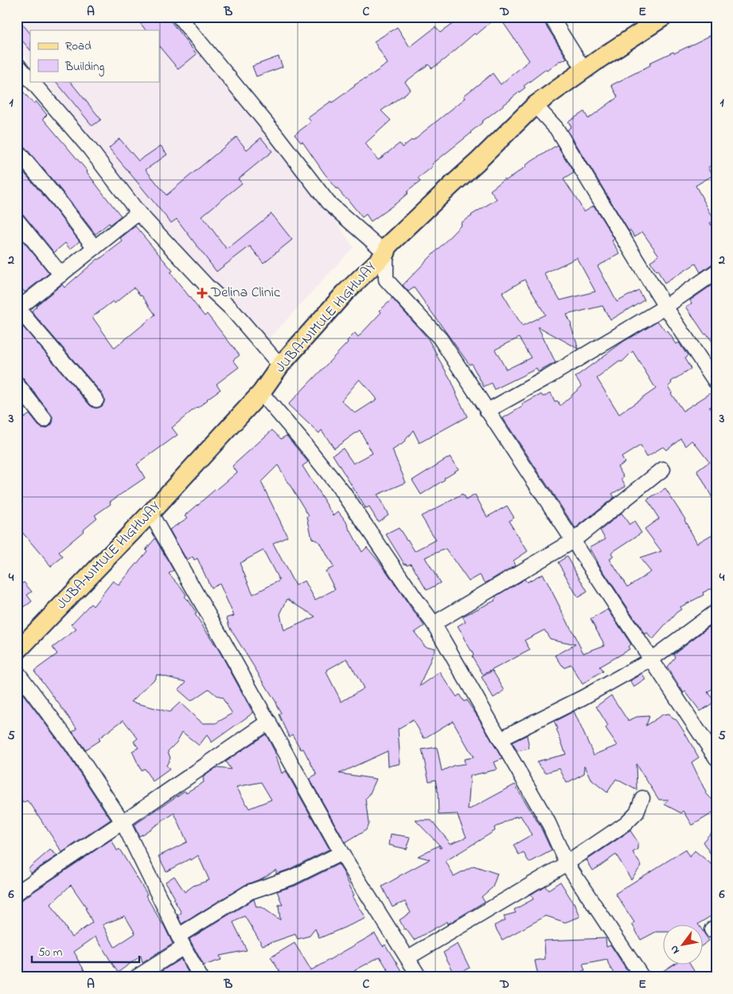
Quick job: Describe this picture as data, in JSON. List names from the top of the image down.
{
  "streets": {
    "main road": ["JUBA–NIMULE HIGHWAY"]
  },
  "places": {
    "health": ["Delina Clinic"]
  },
  "legend": ["Road", "Building"],
  "scale_bar": "50 m",
  "north": "bottom left",
  "grid": {
    "columns": [
      "A",
      "B",
      "C",
      "D",
      "E"
    ],
    "rows": [
      "1",
      "2",
      "3",
      "4",
      "5",
      "6"
    ]
  }
}
